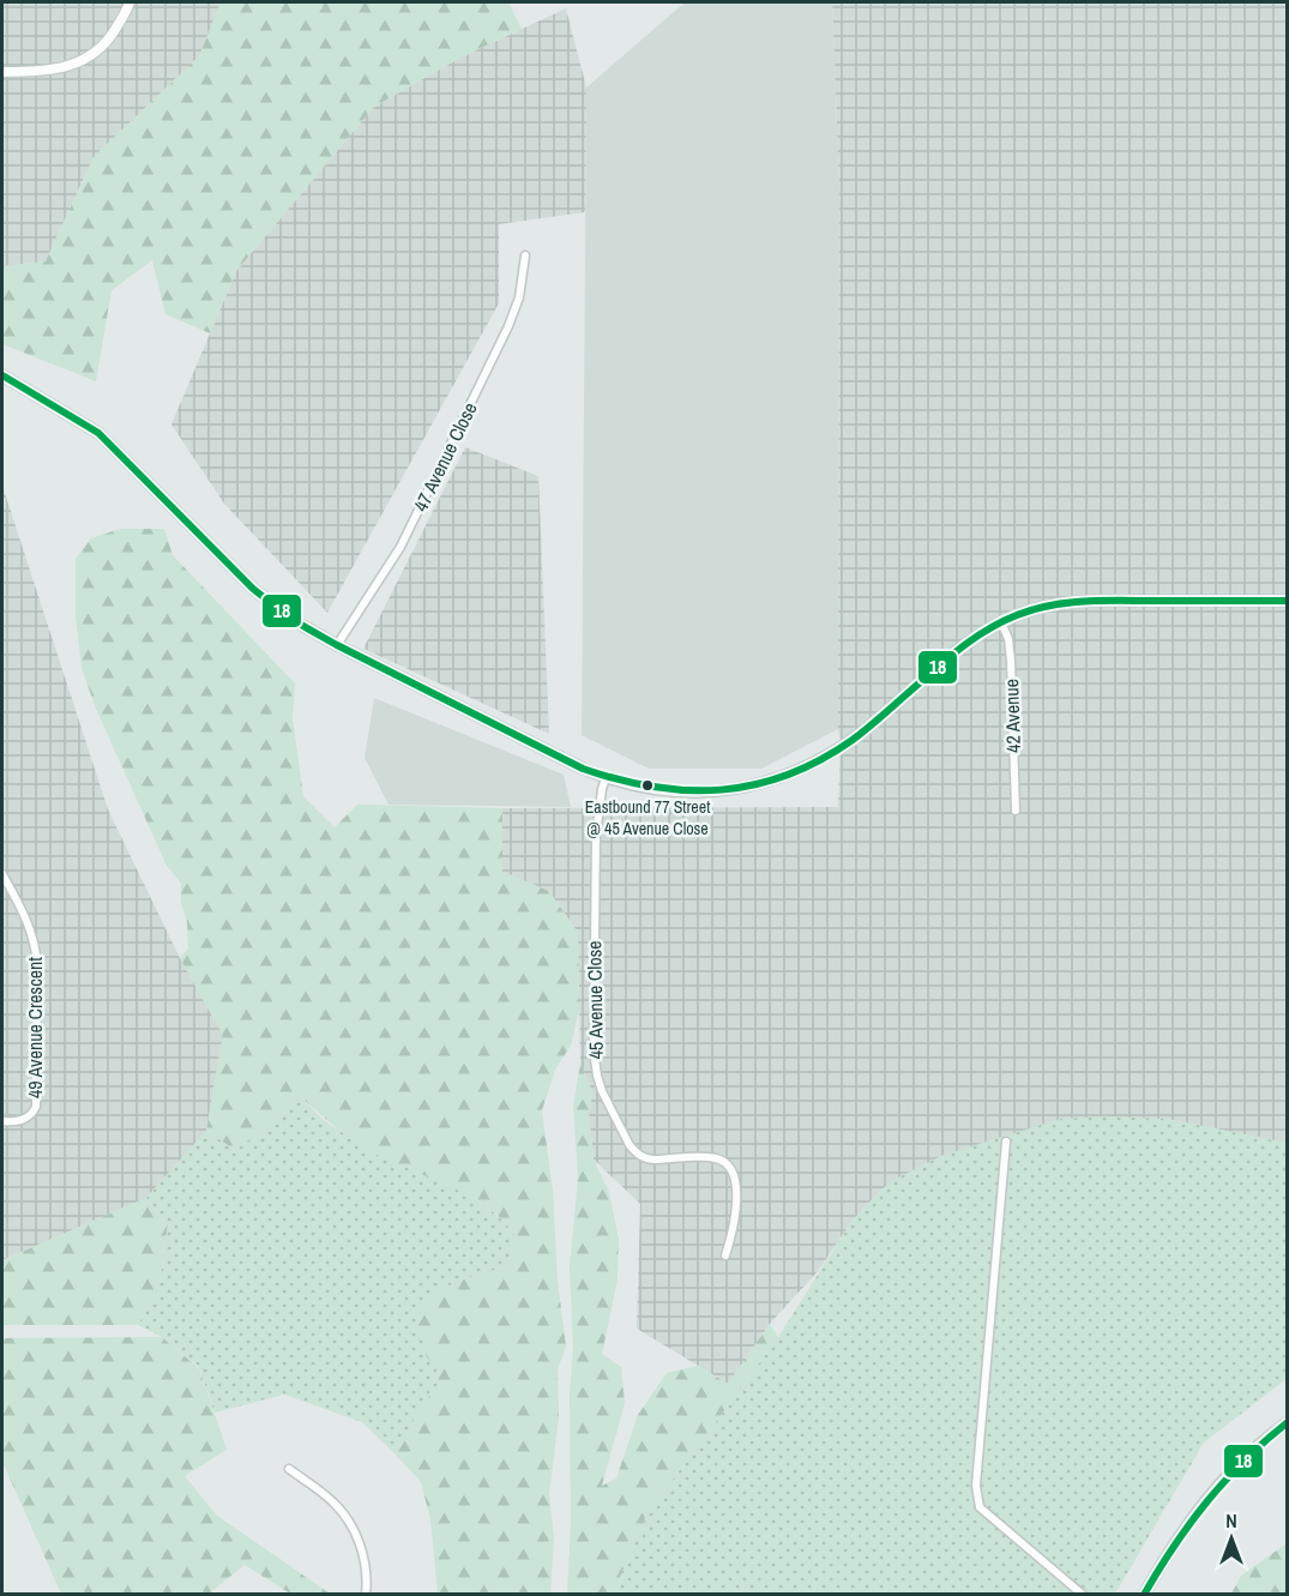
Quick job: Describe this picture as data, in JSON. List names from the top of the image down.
{
  "streets": {
    "street": [
      "47 Avenue Close",
      "42 Avenue",
      "45 Avenue Close",
      "49 Avenue Crescent"
    ]
  },
  "places": ["Eastbound 77 Street @ 45 Avenue Close"],
  "lines": ["transit line 18"],
  "north": "top"
}
